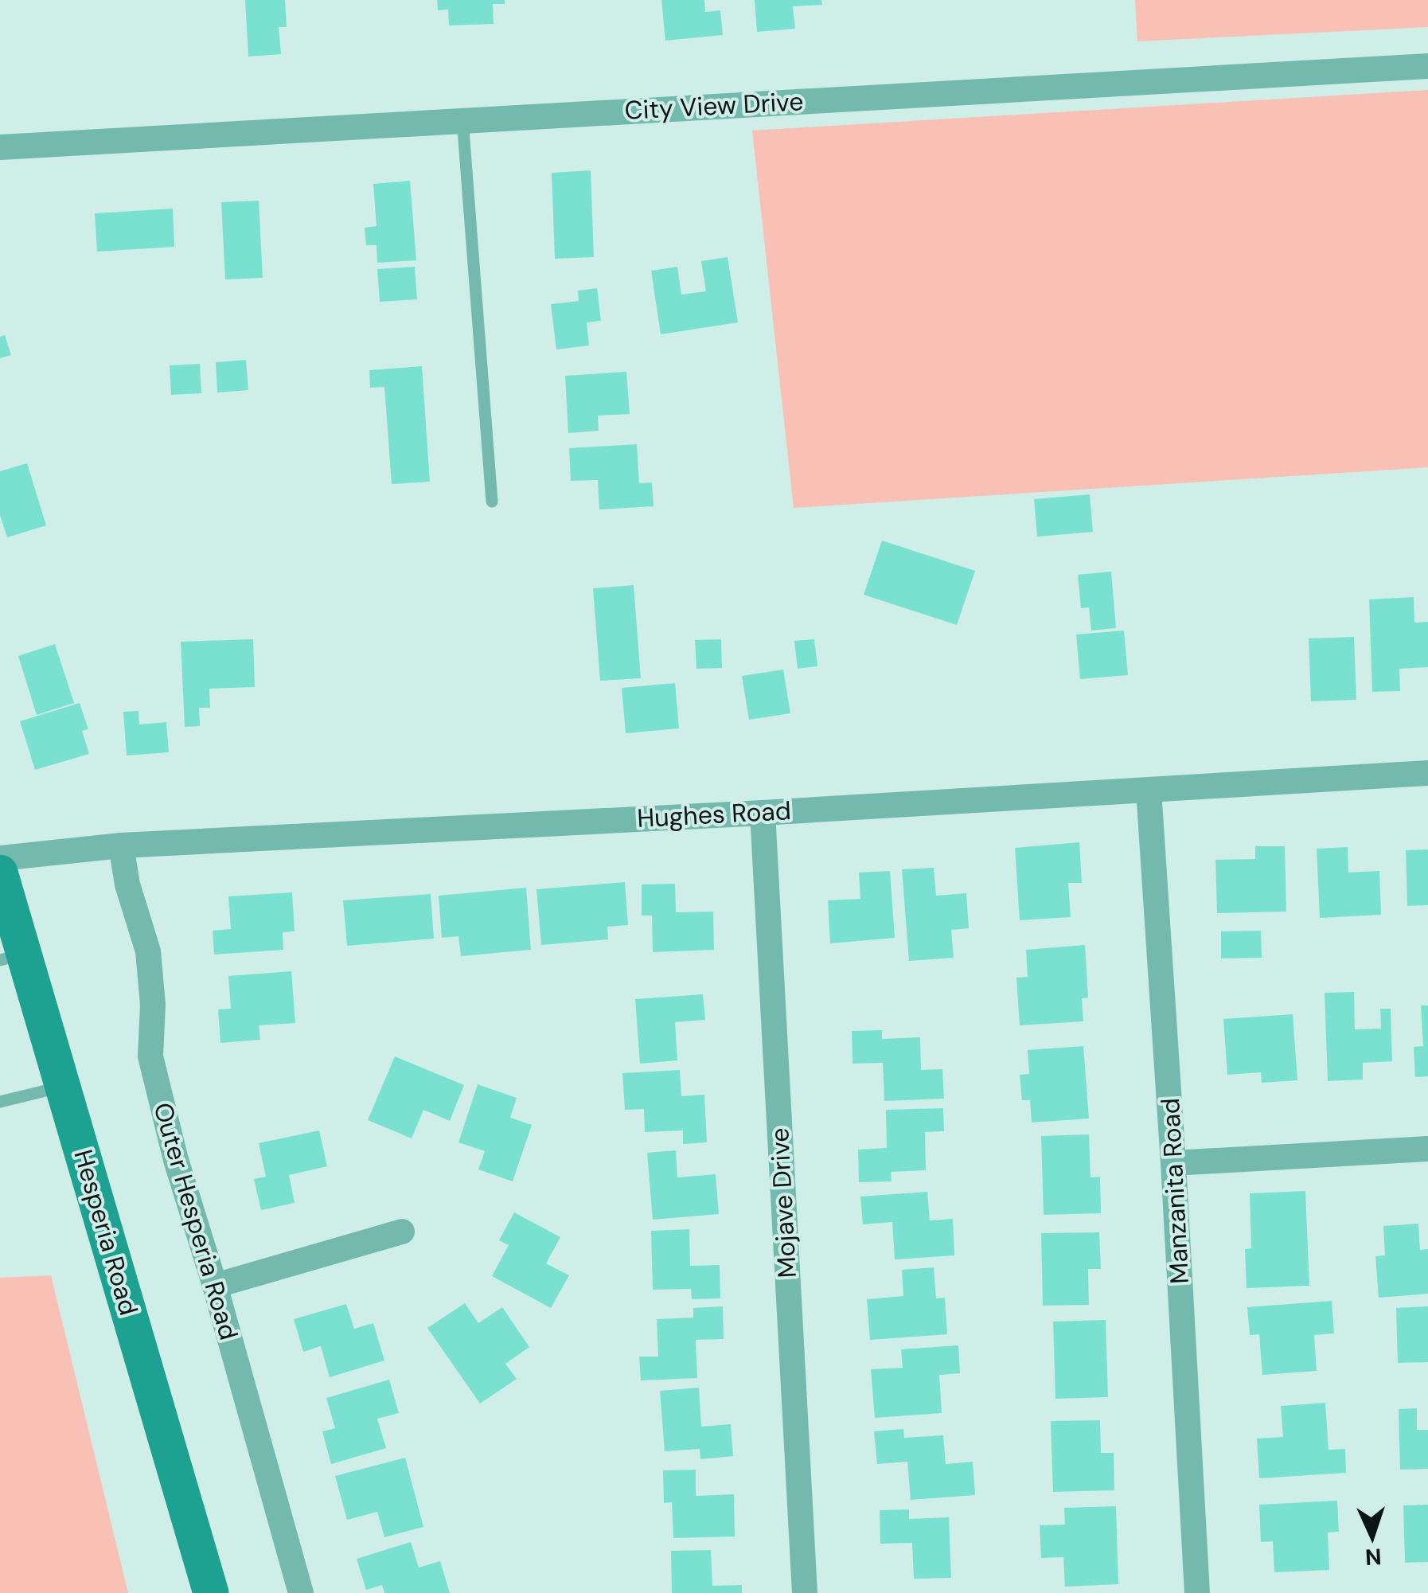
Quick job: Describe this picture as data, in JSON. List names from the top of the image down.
{
  "streets": {
    "main road": ["Hesperia Road"],
    "street": [
      "City View Drive",
      "Hughes Road",
      "Manzanita Road",
      "Mojave Drive",
      "Outer Hesperia Road"
    ]
  },
  "crossings": [
    ["Hughes Road", "Manzanita Road"],
    ["Hughes Road", "Mojave Drive"],
    ["Hughes Road", "Outer Hesperia Road"]
  ],
  "north": "bottom"
}
